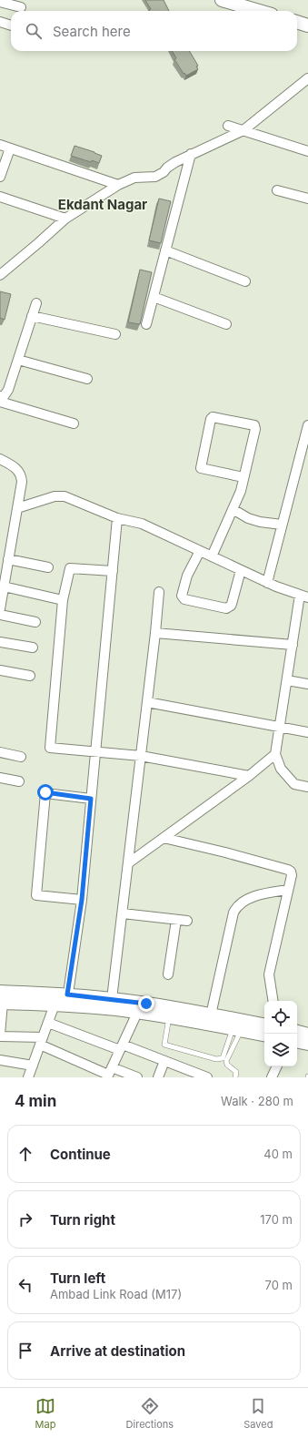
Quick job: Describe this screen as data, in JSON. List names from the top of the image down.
{
  "districts": ["Ekdant Nagar"],
  "page": {
    "search": "Search here",
    "heading": ["4 min", "Walk · 280 m"],
    "list": [
      ["Continue", "40 m"],
      ["Turn right", "170 m"],
      ["Turn left", "Ambad Link Road (M17)", "70 m"],
      "Arrive at destination"
    ],
    "nav": ["Map", "Directions", "Saved"]
  }
}
